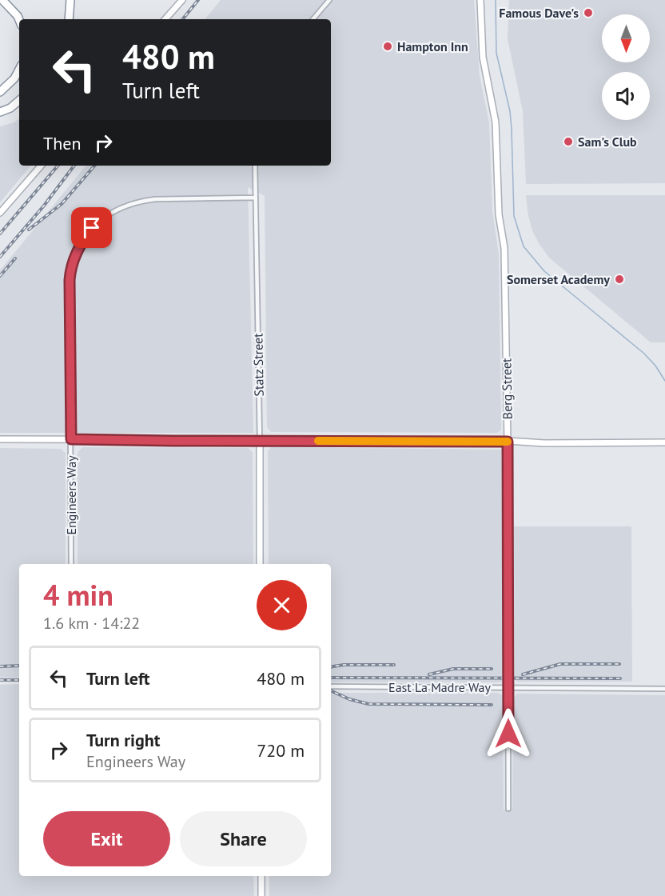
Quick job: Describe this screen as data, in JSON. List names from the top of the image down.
{
  "streets": {
    "street": [
      "Statz Street",
      "Berg Street",
      "Engineers Way",
      "East La Madre Way"
    ]
  },
  "crossings": [
    ["Statz Street", "Engineers Way"],
    ["Berg Street", "East La Madre Way"]
  ],
  "places": [
    "Famous Dave's",
    "Hampton Inn",
    "Sam's Club",
    "Somerset Academy"
  ],
  "north": "bottom",
  "page": {
    "turn": ["480 m", "Turn left"],
    "then": "Then",
    "heading": ["4 min", "1.6 km · 14:22"],
    "list": [
      {
        "name": "Turn left",
        "value": "480 m"
      },
      {
        "name": "Turn right",
        "note": "Engineers Way",
        "value": "720 m"
      }
    ],
    "buttons": ["Exit", "Share"]
  }
}
